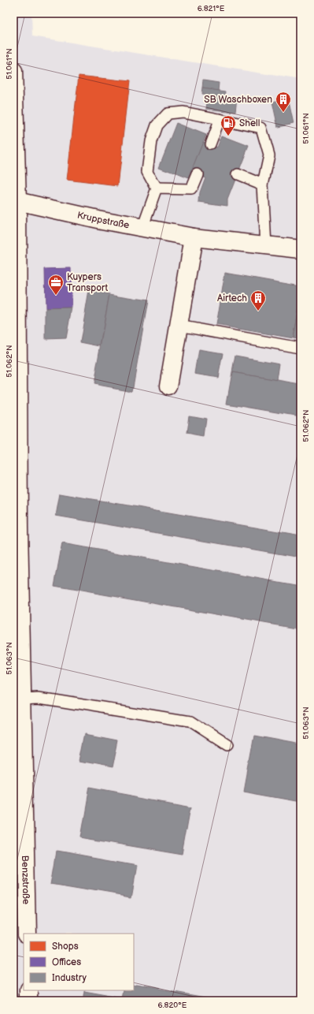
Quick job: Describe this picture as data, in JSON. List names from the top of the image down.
{
  "streets": {
    "street": ["Kruppstraße", "Benzstraße"]
  },
  "crossings": [
    ["Kruppstraße", "Benzstraße"]
  ],
  "places": {
    "building": ["SB Waschboxen", "Airtech"],
    "fuel station": ["Shell"],
    "office": ["Kuypers Transport"]
  },
  "legend": ["Shops", "Offices", "Industry"],
  "coordinates": [
    "6.821°E",
    "51.061°N",
    "51.062°N",
    "51.063°N",
    "6.820°E"
  ]
}
